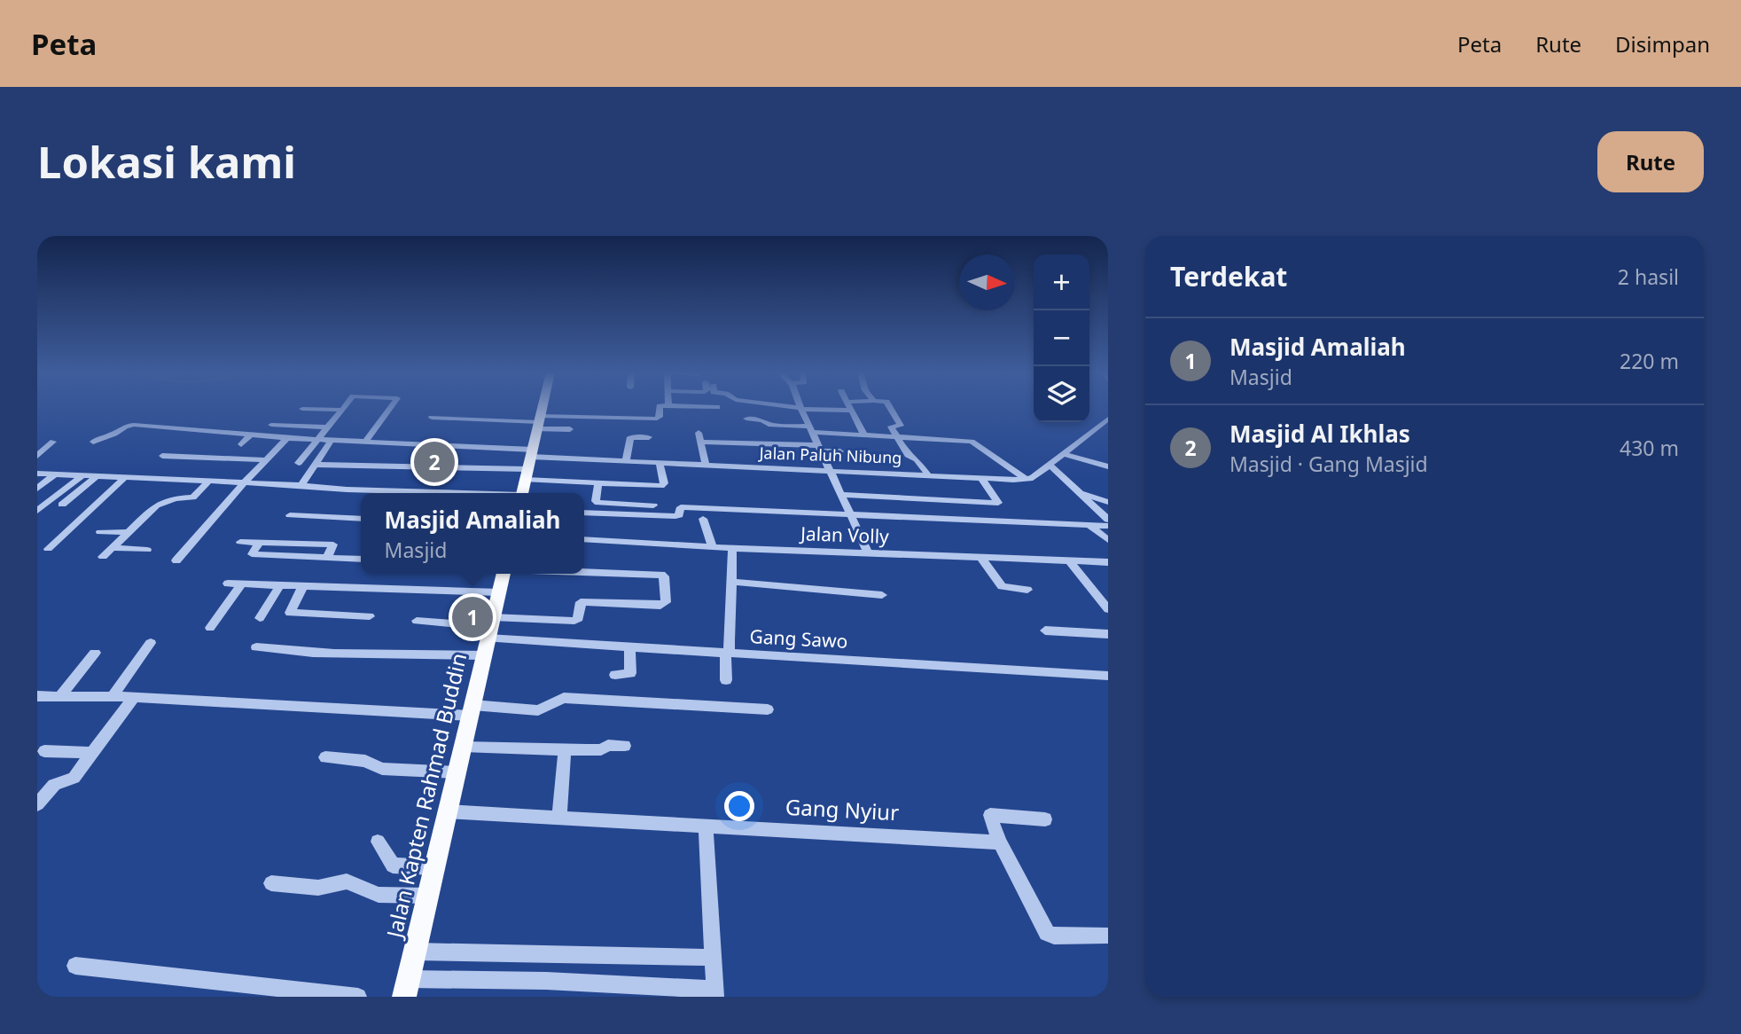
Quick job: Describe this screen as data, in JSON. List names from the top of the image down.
{
  "streets": {
    "main road": ["Jalan Kapten Rahmad Buddin"],
    "street": [
      "Jalan Paluh Nibung",
      "Jalan Volly",
      "Gang Sawo",
      "Gang Nyiur"
    ]
  },
  "crossings": [
    ["Gang Sawo", "Jalan Kapten Rahmad Buddin"],
    ["Jalan Kapten Rahmad Buddin", "Gang Nyiur"]
  ],
  "north": "right",
  "page": {
    "header": "Peta",
    "nav": ["Peta", "Rute", "Disimpan"],
    "buttons": "Rute",
    "title": "Lokasi kami",
    "heading": ["Terdekat", "2 hasil"],
    "map_buttons": ["+", "−"],
    "list": [
      {
        "mark": "1",
        "name": "Masjid Amaliah",
        "note": "Masjid",
        "value": "220 m"
      },
      {
        "mark": "2",
        "name": "Masjid Al Ikhlas",
        "note": "Masjid · Gang Masjid",
        "value": "430 m"
      }
    ],
    "pins": ["2", "1"],
    "popup": ["Masjid Amaliah", "Masjid"]
  }
}
